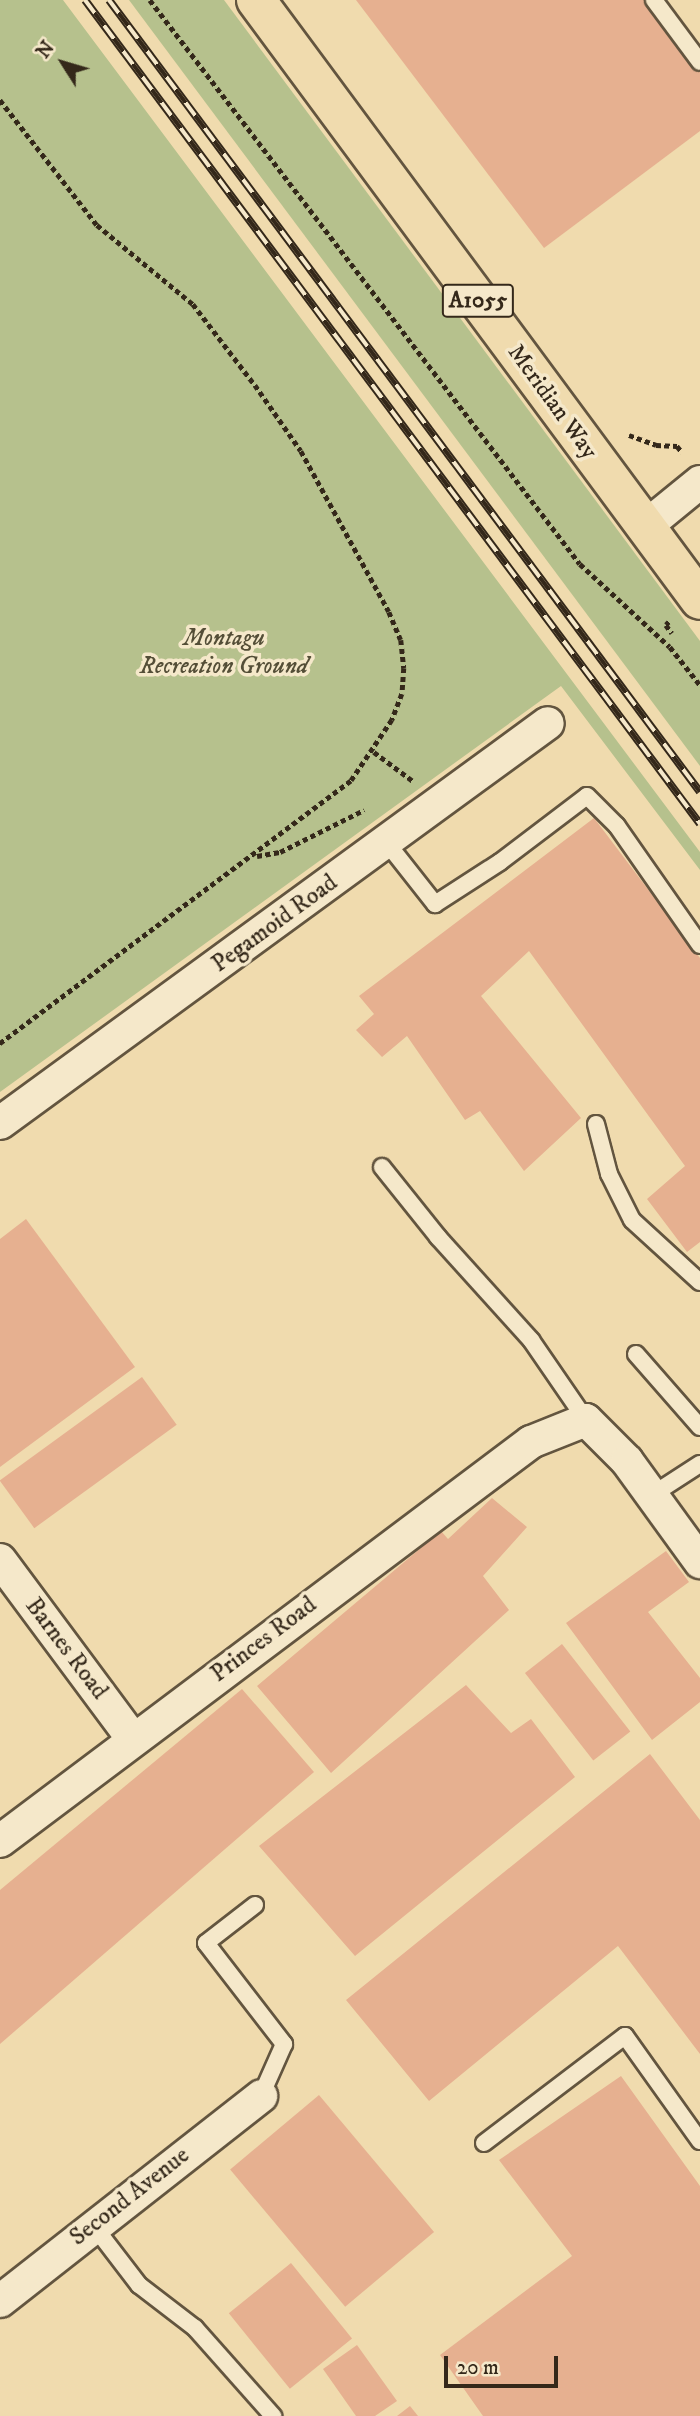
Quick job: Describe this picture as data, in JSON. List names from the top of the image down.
{
  "streets": {
    "main road": ["A1055", "Meridian Way"],
    "street": [
      "Pegamoid Road",
      "Princes Road",
      "Barnes Road",
      "Second Avenue"
    ]
  },
  "crossings": [
    ["Princes Road", "Barnes Road"]
  ],
  "parks": ["Montagu Recreation Ground"],
  "scale_bar": "20 m",
  "north": "top left"
}
